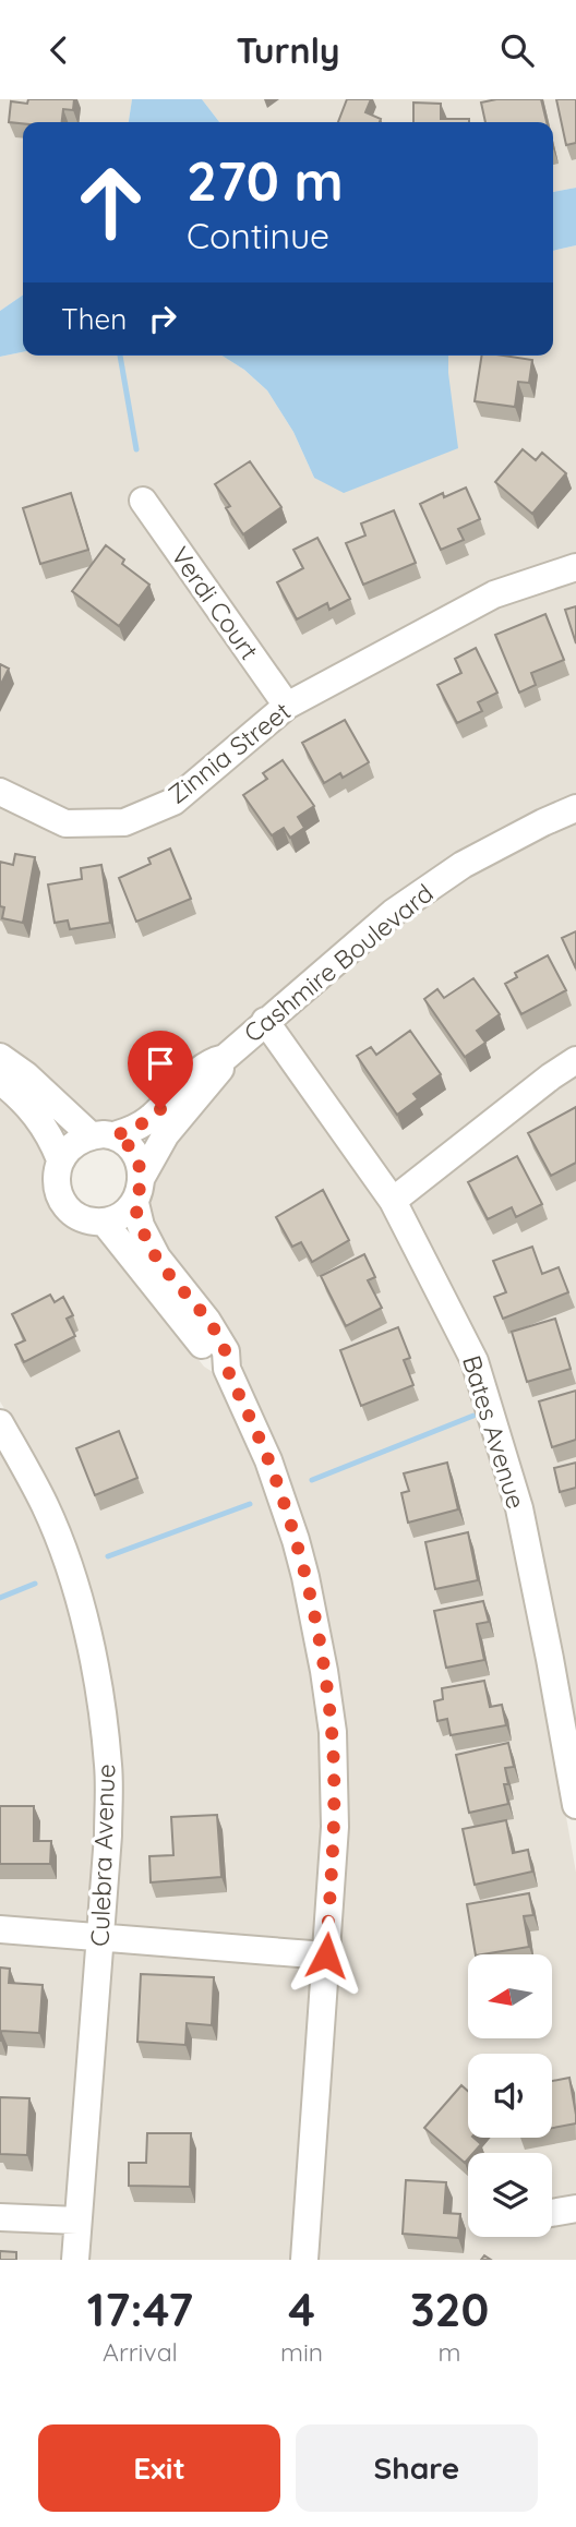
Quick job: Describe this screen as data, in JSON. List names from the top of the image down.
{
  "streets": {
    "street": [
      "Verdi Court",
      "Zinnia Street",
      "Cashmire Boulevard",
      "Bates Avenue",
      "Culebra Avenue"
    ]
  },
  "crossings": [
    ["Verdi Court", "Zinnia Street"],
    ["Cashmire Boulevard", "Bates Avenue"]
  ],
  "north": "left",
  "page": {
    "header": "Turnly",
    "turn": ["270 m", "Continue"],
    "then": "Then",
    "eta": [
      "17:47",
      "Arrival",
      "4",
      "min",
      "320",
      "m"
    ],
    "buttons": ["Exit", "Share"]
  }
}
